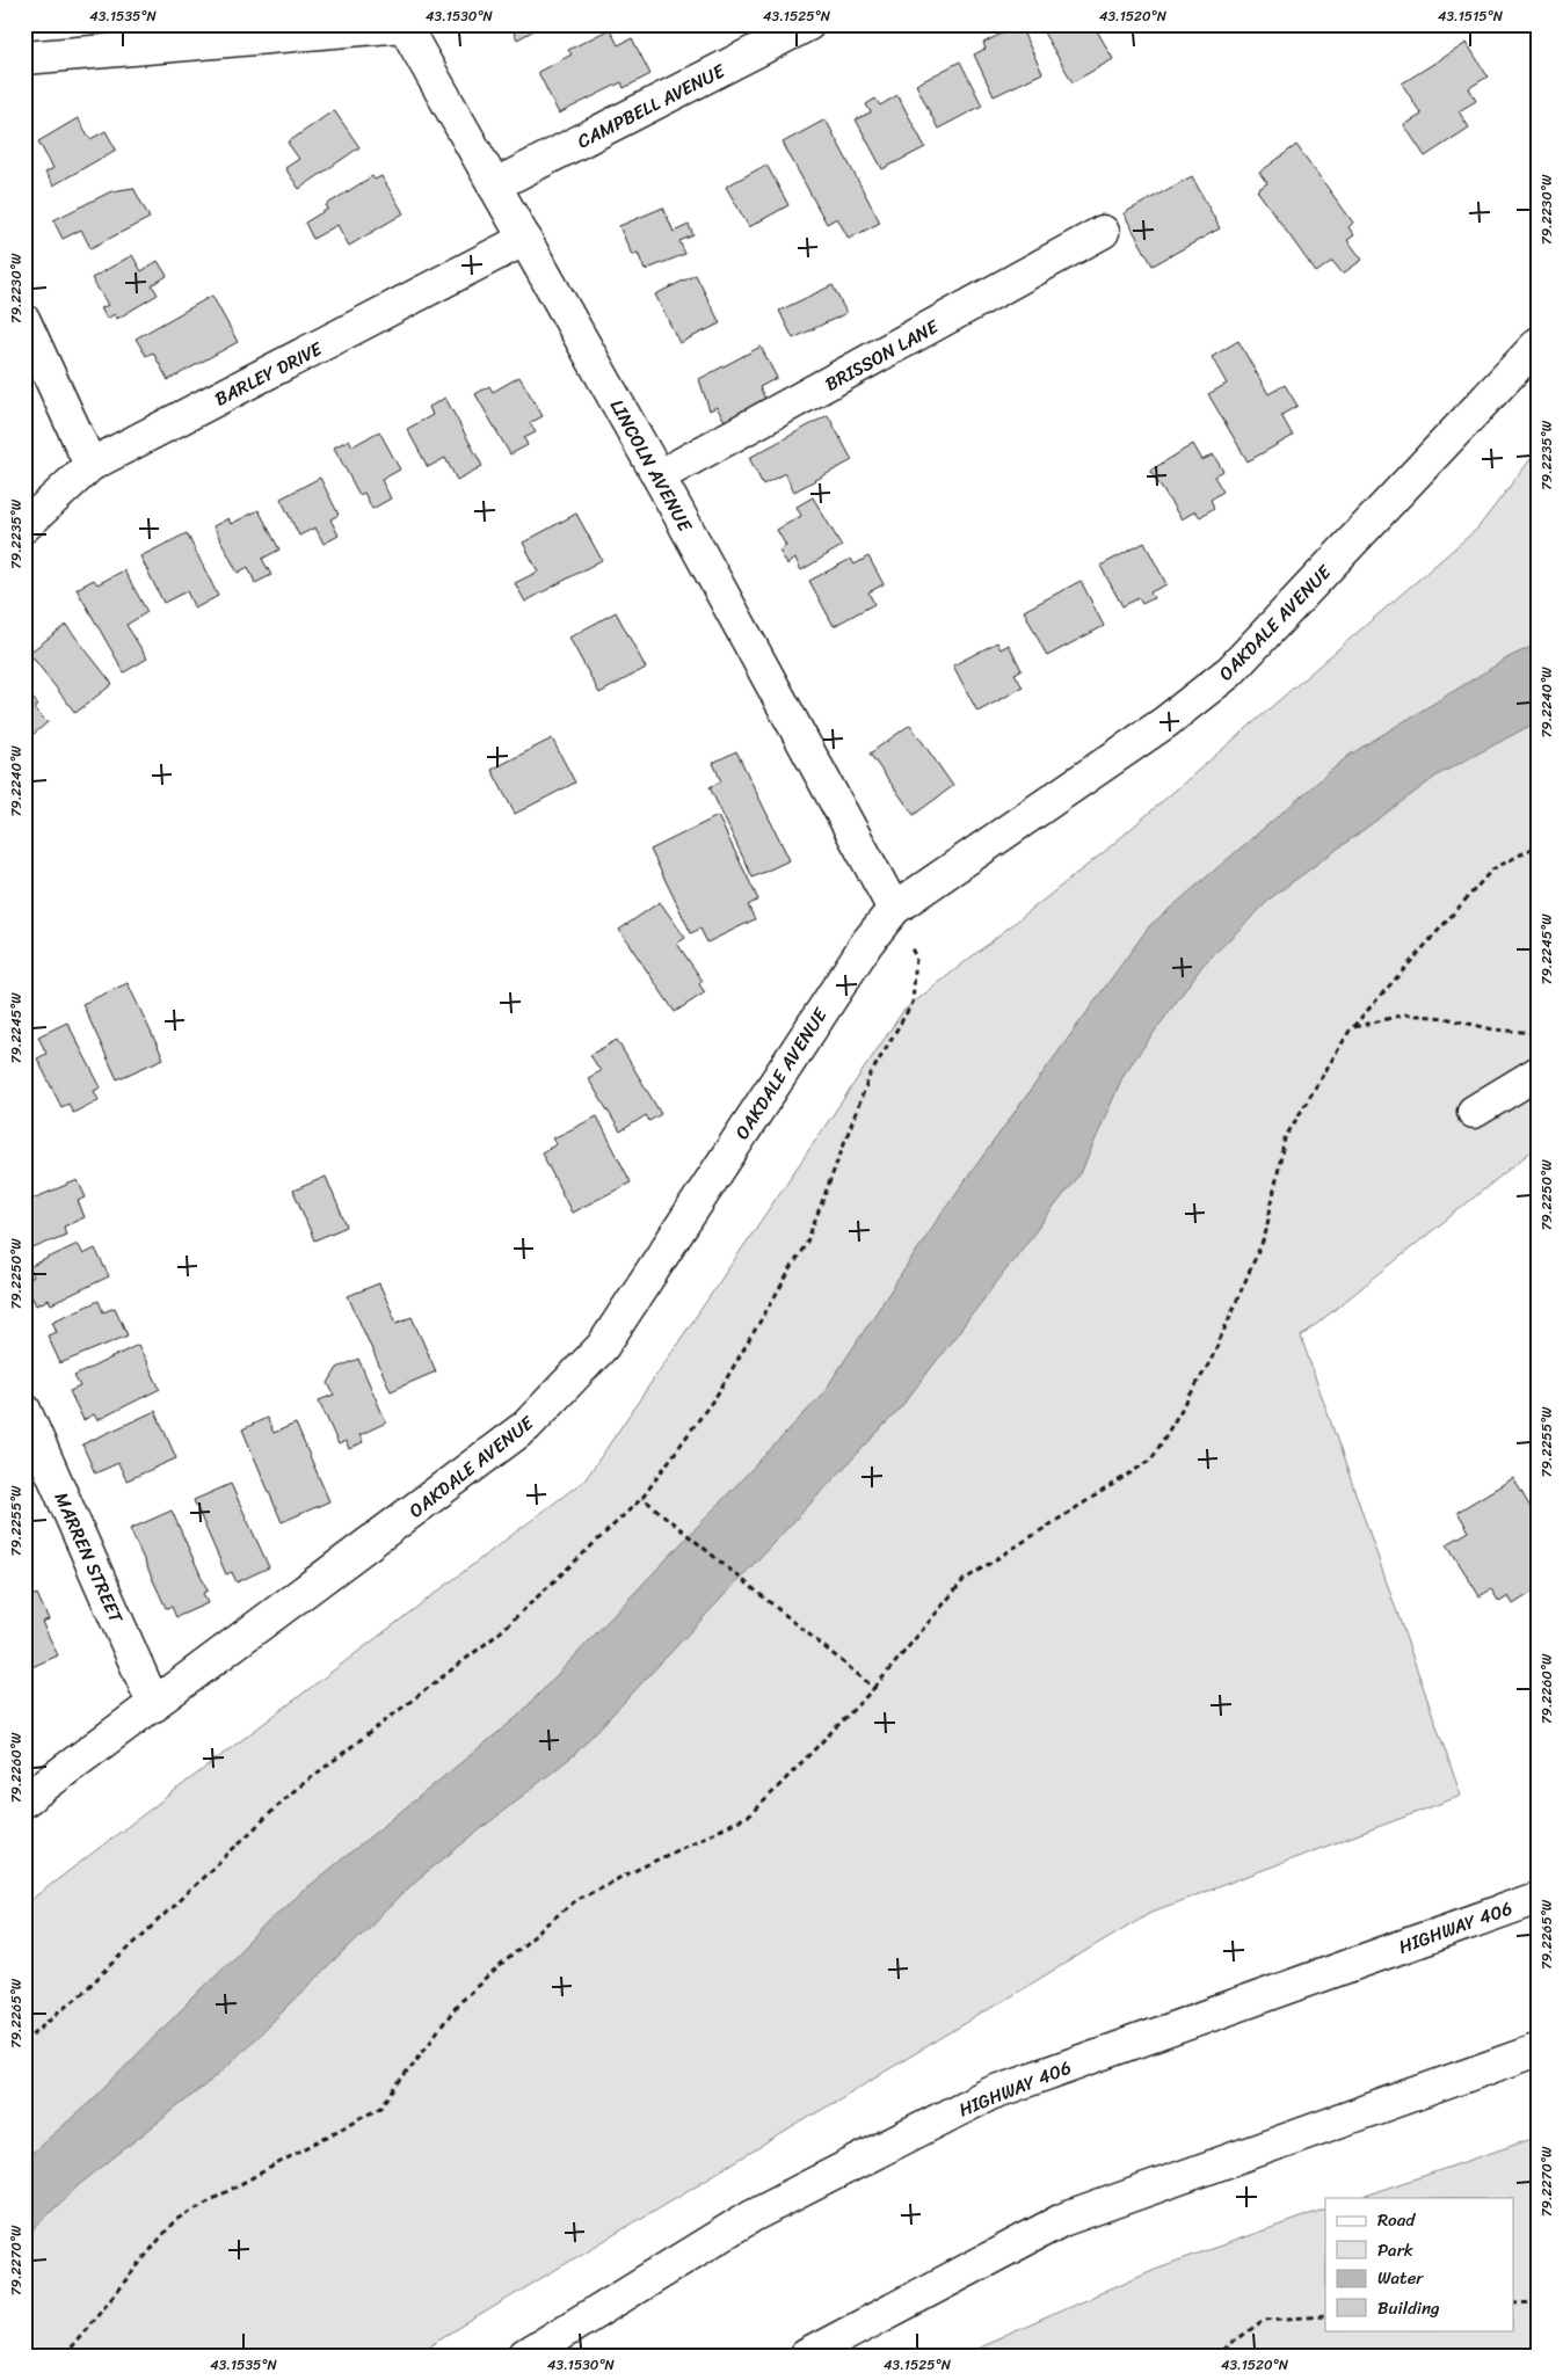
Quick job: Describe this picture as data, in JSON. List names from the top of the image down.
{
  "streets": {
    "main road": [
      "CAMPBELL AVENUE",
      "BRISSON LANE",
      "BARLEY DRIVE",
      "LINCOLN AVENUE",
      "OAKDALE AVENUE",
      "MARREN STREET",
      "HIGHWAY 406"
    ]
  },
  "crossings": [
    ["CAMPBELL AVENUE", "LINCOLN AVENUE"],
    ["BRISSON LANE", "LINCOLN AVENUE"],
    ["BARLEY DRIVE", "LINCOLN AVENUE"],
    ["LINCOLN AVENUE", "OAKDALE AVENUE"],
    ["OAKDALE AVENUE", "MARREN STREET"]
  ],
  "legend": [
    "Road",
    "Park",
    "Water",
    "Building"
  ],
  "coordinates": [
    "43.1535°N",
    "43.1530°N",
    "43.1525°N",
    "43.1520°N",
    "43.1515°N",
    "79.2230°W",
    "79.2235°W",
    "79.2240°W",
    "79.2245°W",
    "79.2250°W",
    "79.2255°W",
    "79.2260°W",
    "79.2265°W",
    "79.2270°W"
  ]
}
